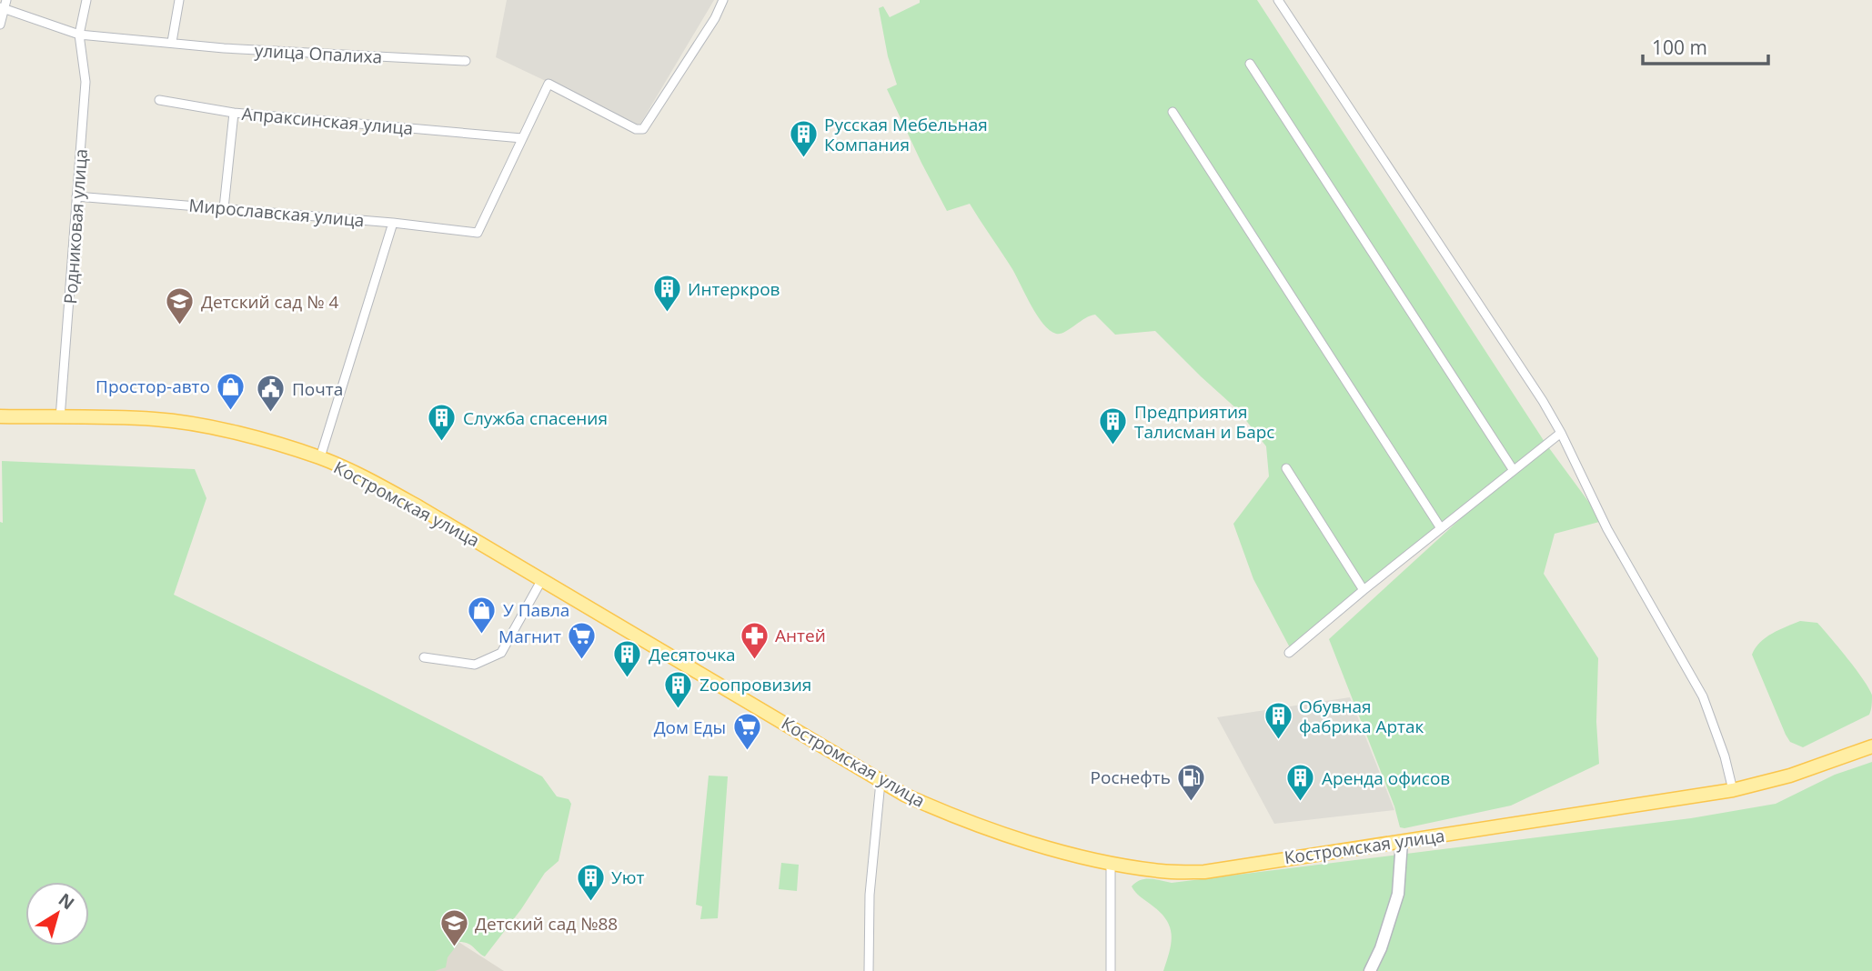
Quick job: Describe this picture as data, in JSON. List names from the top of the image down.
{
  "streets": {
    "main road": ["Костромская улица"],
    "street": [
      "улица Опалиха",
      "Апраксинская улица",
      "Мирославская улица",
      "Родниковая улица"
    ]
  },
  "crossings": [
    ["улица Опалиха", "Родниковая улица"],
    ["Апраксинская улица", "Мирославская улица"],
    ["Мирославская улица", "Родниковая улица"],
    ["Родниковая улица", "Костромская улица"]
  ],
  "places": {
    "building": [
      "Русская Мебельная Компания",
      "Интеркров",
      "Служба спасения",
      "Предприятия Талисман и Барс",
      "Десяточка",
      "Zоопровизия",
      "Обувная фабрика Артак",
      "Аренда офисов",
      "Уют"
    ],
    "school or university": ["Детский сад № 4", "Детский сад №88"],
    "shop": ["Простор-авто", "У Павла"],
    "public building": ["Почта"],
    "pharmacy": ["Антей"],
    "supermarket": ["Магнит", "Дом Еды"],
    "fuel station": ["Роснефть"]
  },
  "scale_bar": "100 m",
  "north": "top right"
}
